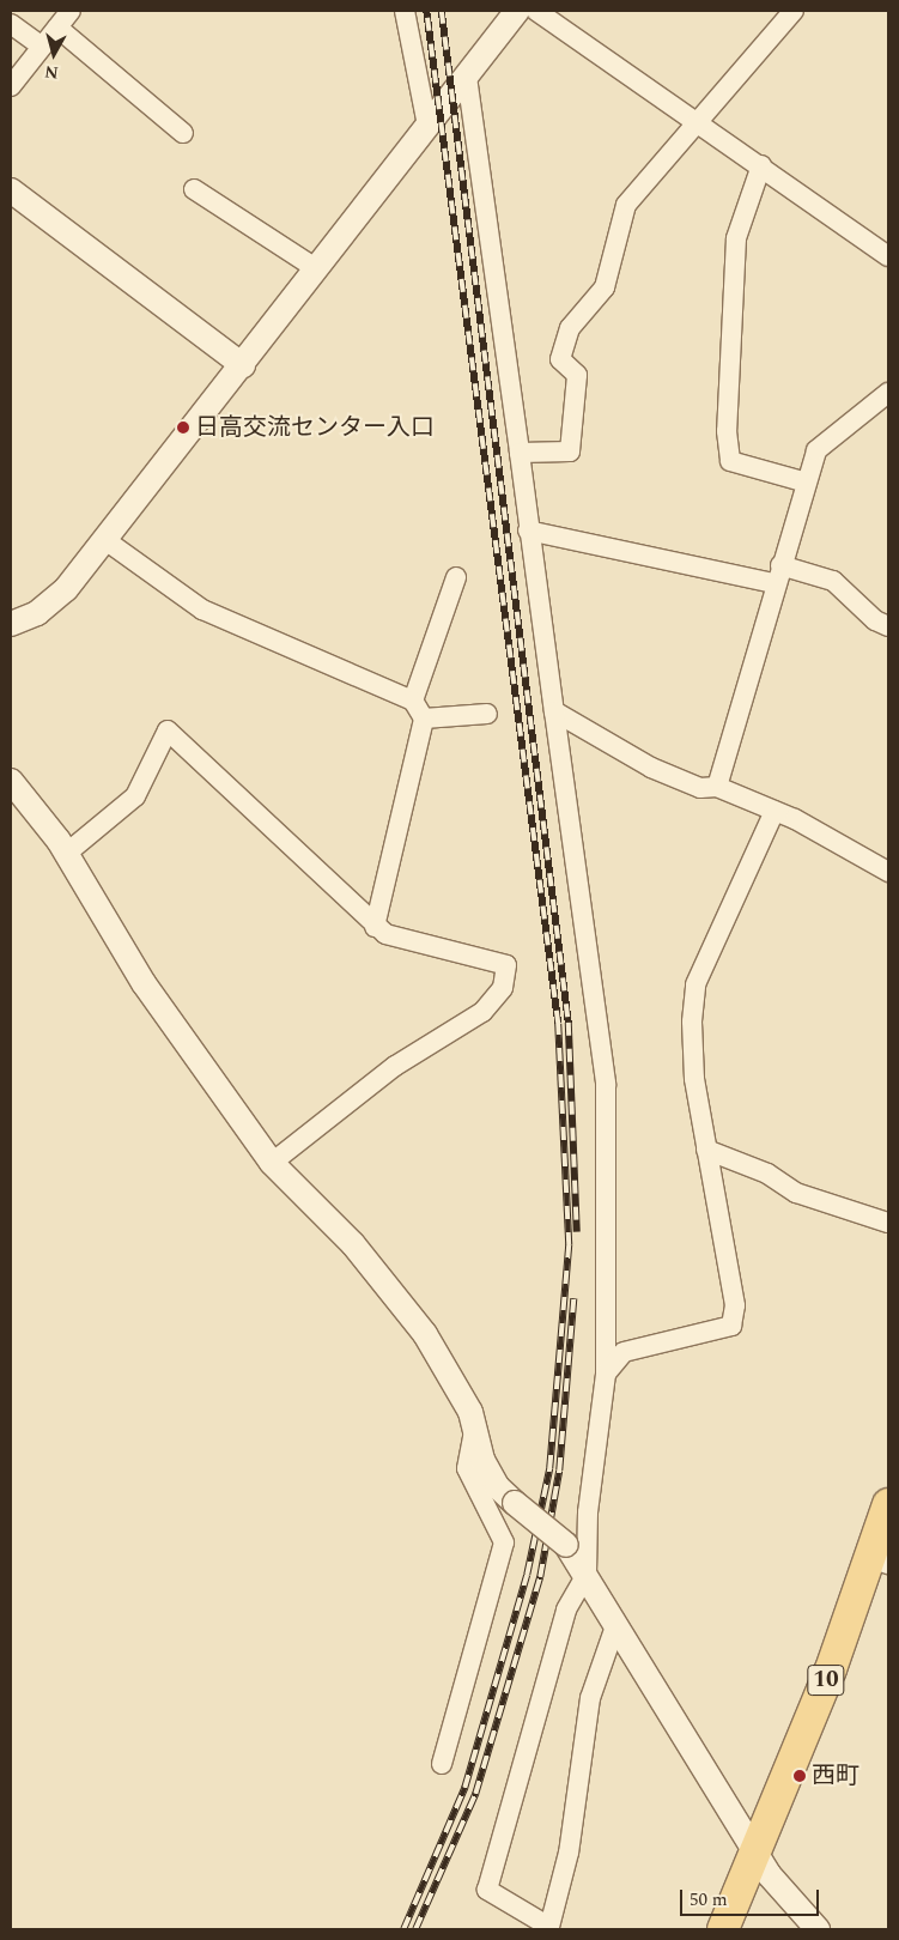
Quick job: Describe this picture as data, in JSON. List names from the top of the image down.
{
  "streets": {
    "main road": ["10"]
  },
  "places": ["日高交流センター入口", "西町"],
  "scale_bar": "50 m",
  "north": "bottom"
}
